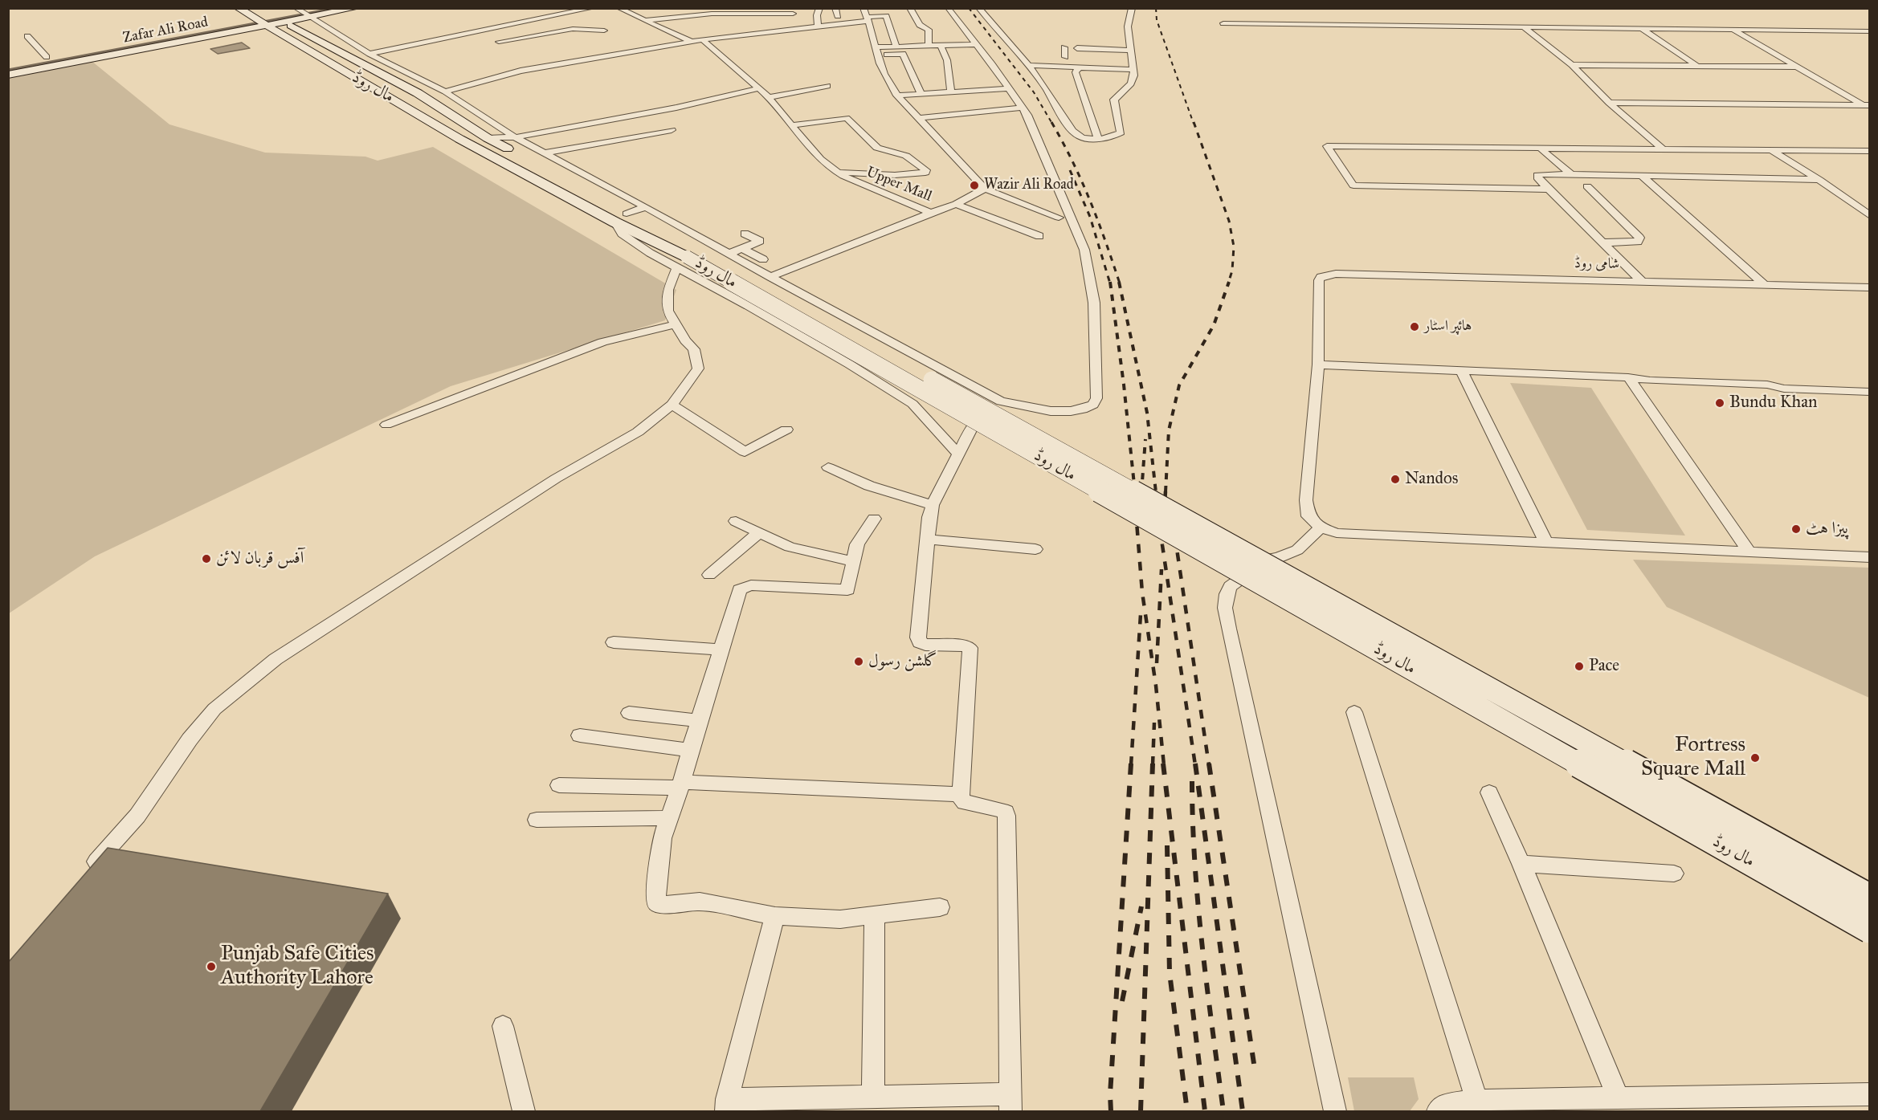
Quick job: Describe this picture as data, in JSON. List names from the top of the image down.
{
  "streets": {
    "main road": ["Zafar Ali Road", "مال روڈ"],
    "street": ["Upper Mall", "شامی روڈ"]
  },
  "crossings": [
    ["Zafar Ali Road", "مال روڈ"]
  ],
  "places": [
    "Wazir Ali Road",
    "ہائپر اسٹار",
    "Bundu Khan",
    "Nandos",
    "پیزا ہٹ",
    "آفس قربان لائن",
    "گلشن رسول",
    "Pace",
    "Fortress Square Mall",
    "Punjab Safe Cities Authority Lahore"
  ]
}
